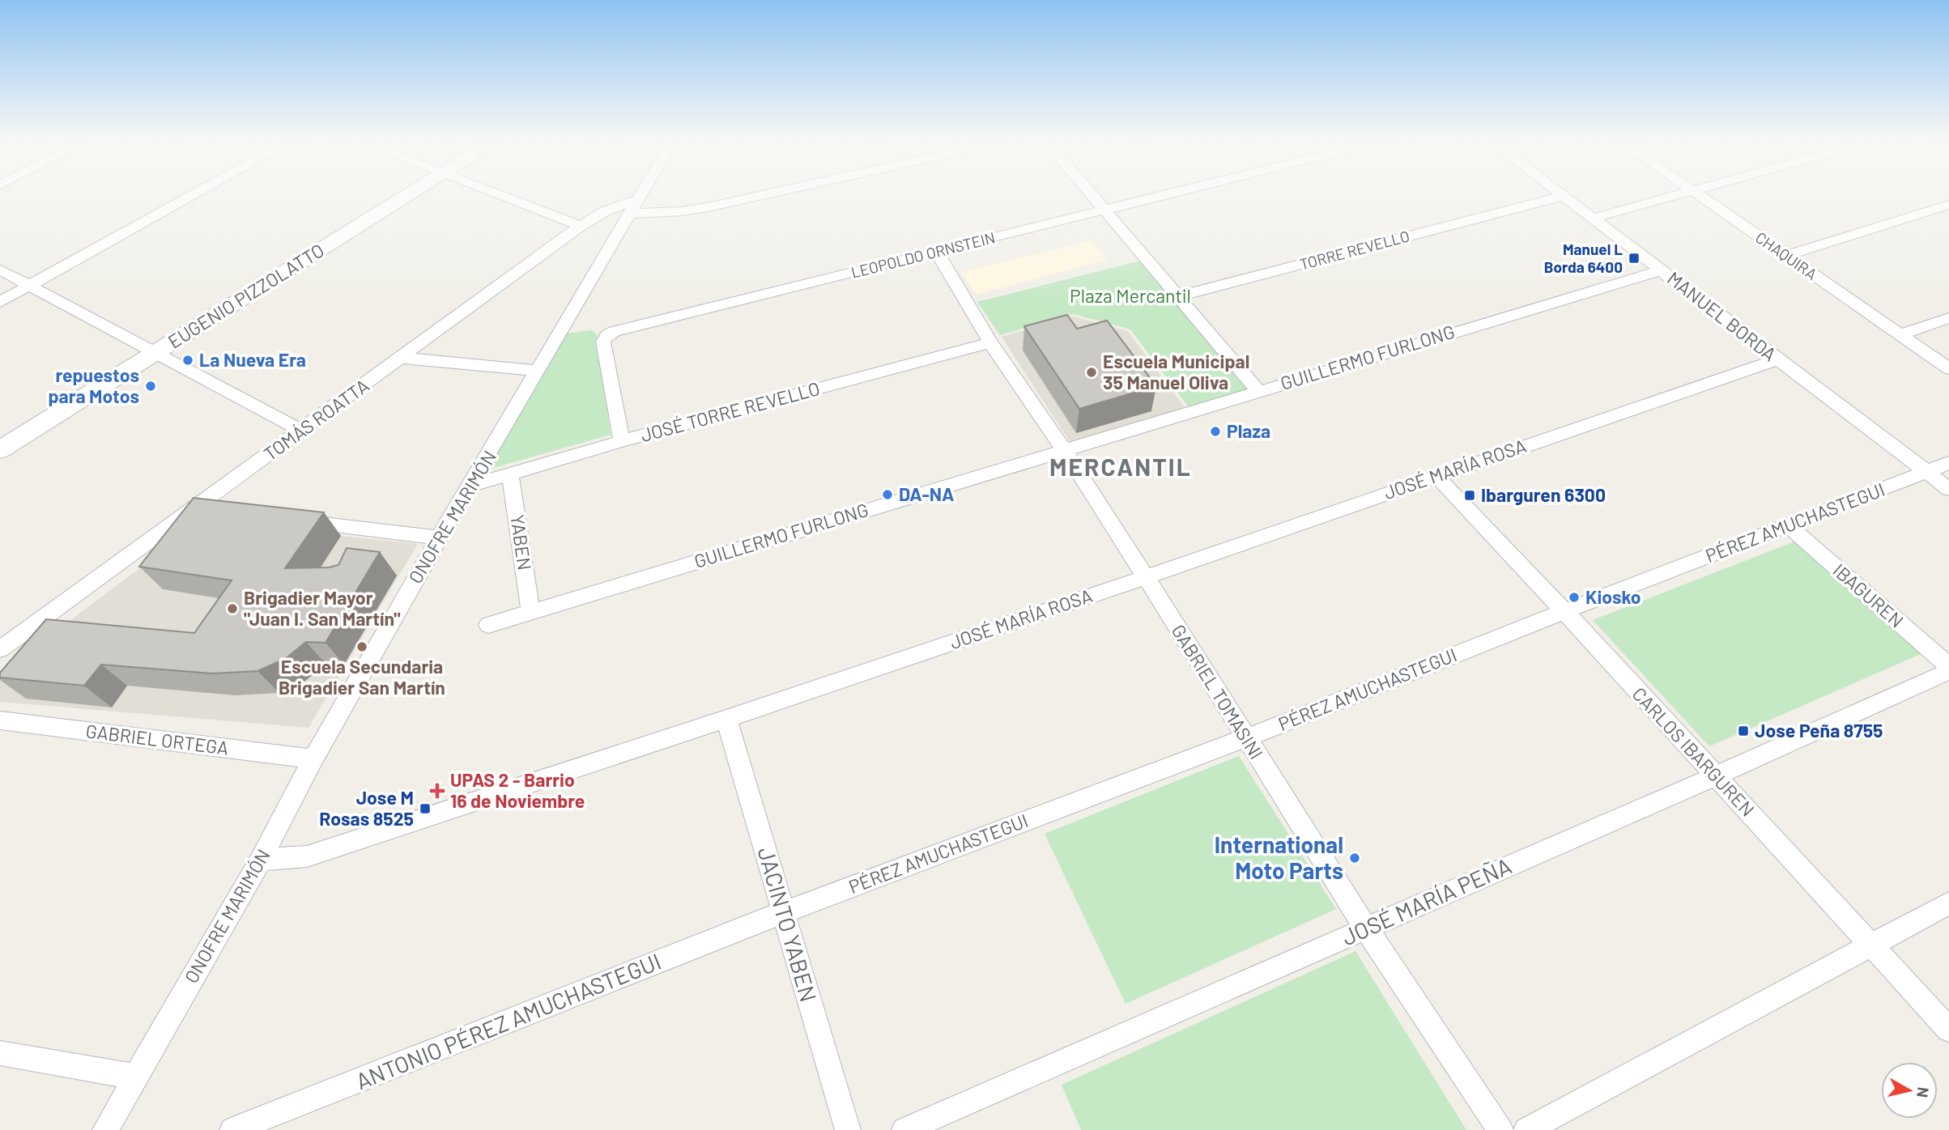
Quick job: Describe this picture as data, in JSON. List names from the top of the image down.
{
  "streets": {
    "main road": ["EUGENIO PIZZOLATTO"],
    "street": [
      "TORRE REVELLO",
      "LEOPOLDO ORNSTEIN",
      "CHAQUIRA",
      "MANUEL BORDA",
      "GUILLERMO FURLONG",
      "JOSÉ TORRE REVELLO",
      "TOMÁS ROATTA",
      "JOSÉ MARÍA ROSA",
      "ONOFRE MARIMÓN",
      "PÉREZ AMUCHASTEGUI",
      "YABEN",
      "IBAGUREN",
      "GABRIEL TOMASINI",
      "GABRIEL ORTEGA",
      "CARLOS IBARGUREN",
      "JOSÉ MARÍA PEÑA",
      "JACINTO YABEN",
      "ANTONIO PÉREZ AMUCHASTEGUI"
    ]
  },
  "crossings": [
    ["TORRE REVELLO", "MANUEL BORDA"],
    ["LEOPOLDO ORNSTEIN", "JOSÉ TORRE REVELLO"],
    ["LEOPOLDO ORNSTEIN", "GABRIEL TOMASINI"],
    ["MANUEL BORDA", "GUILLERMO FURLONG"],
    ["MANUEL BORDA", "JOSÉ MARÍA ROSA"],
    ["MANUEL BORDA", "PÉREZ AMUCHASTEGUI"],
    ["GUILLERMO FURLONG", "YABEN"],
    ["GUILLERMO FURLONG", "GABRIEL TOMASINI"],
    ["JOSÉ TORRE REVELLO", "ONOFRE MARIMÓN"],
    ["JOSÉ TORRE REVELLO", "YABEN"],
    ["JOSÉ TORRE REVELLO", "GABRIEL TOMASINI"],
    ["TOMÁS ROATTA", "ONOFRE MARIMÓN"],
    ["JOSÉ MARÍA ROSA", "ONOFRE MARIMÓN"],
    ["JOSÉ MARÍA ROSA", "GABRIEL TOMASINI"],
    ["JOSÉ MARÍA ROSA", "CARLOS IBARGUREN"],
    ["JOSÉ MARÍA ROSA", "JACINTO YABEN"],
    ["ONOFRE MARIMÓN", "GABRIEL ORTEGA"],
    ["PÉREZ AMUCHASTEGUI", "IBAGUREN"],
    ["PÉREZ AMUCHASTEGUI", "GABRIEL TOMASINI"],
    ["PÉREZ AMUCHASTEGUI", "CARLOS IBARGUREN"],
    ["PÉREZ AMUCHASTEGUI", "JACINTO YABEN"],
    ["PÉREZ AMUCHASTEGUI", "ANTONIO PÉREZ AMUCHASTEGUI"],
    ["GABRIEL TOMASINI", "JOSÉ MARÍA PEÑA"],
    ["CARLOS IBARGUREN", "JOSÉ MARÍA PEÑA"],
    ["JACINTO YABEN", "ANTONIO PÉREZ AMUCHASTEGUI"]
  ],
  "districts": ["MERCANTIL"],
  "parks": ["Plaza Mercantil"],
  "places": {
    "transit": [
      "Manuel L Borda 6400",
      "Ibarguren 6300",
      "Jose Peña 8755",
      "Jose M Rosas 8525"
    ],
    "other": [
      "La Nueva Era",
      "Escuela Municipal 35 Manuel Oliva",
      "repuestos para Motos",
      "Plaza",
      "DA-NA",
      "Kiosko",
      "Brigadier Mayor \"Juan I. San Martín\"",
      "Escuela Secundaria Brigadier San Martín",
      "International Moto Parts"
    ],
    "health": ["UPAS 2 - Barrio 16 de Noviembre"]
  },
  "north": "right"
}
